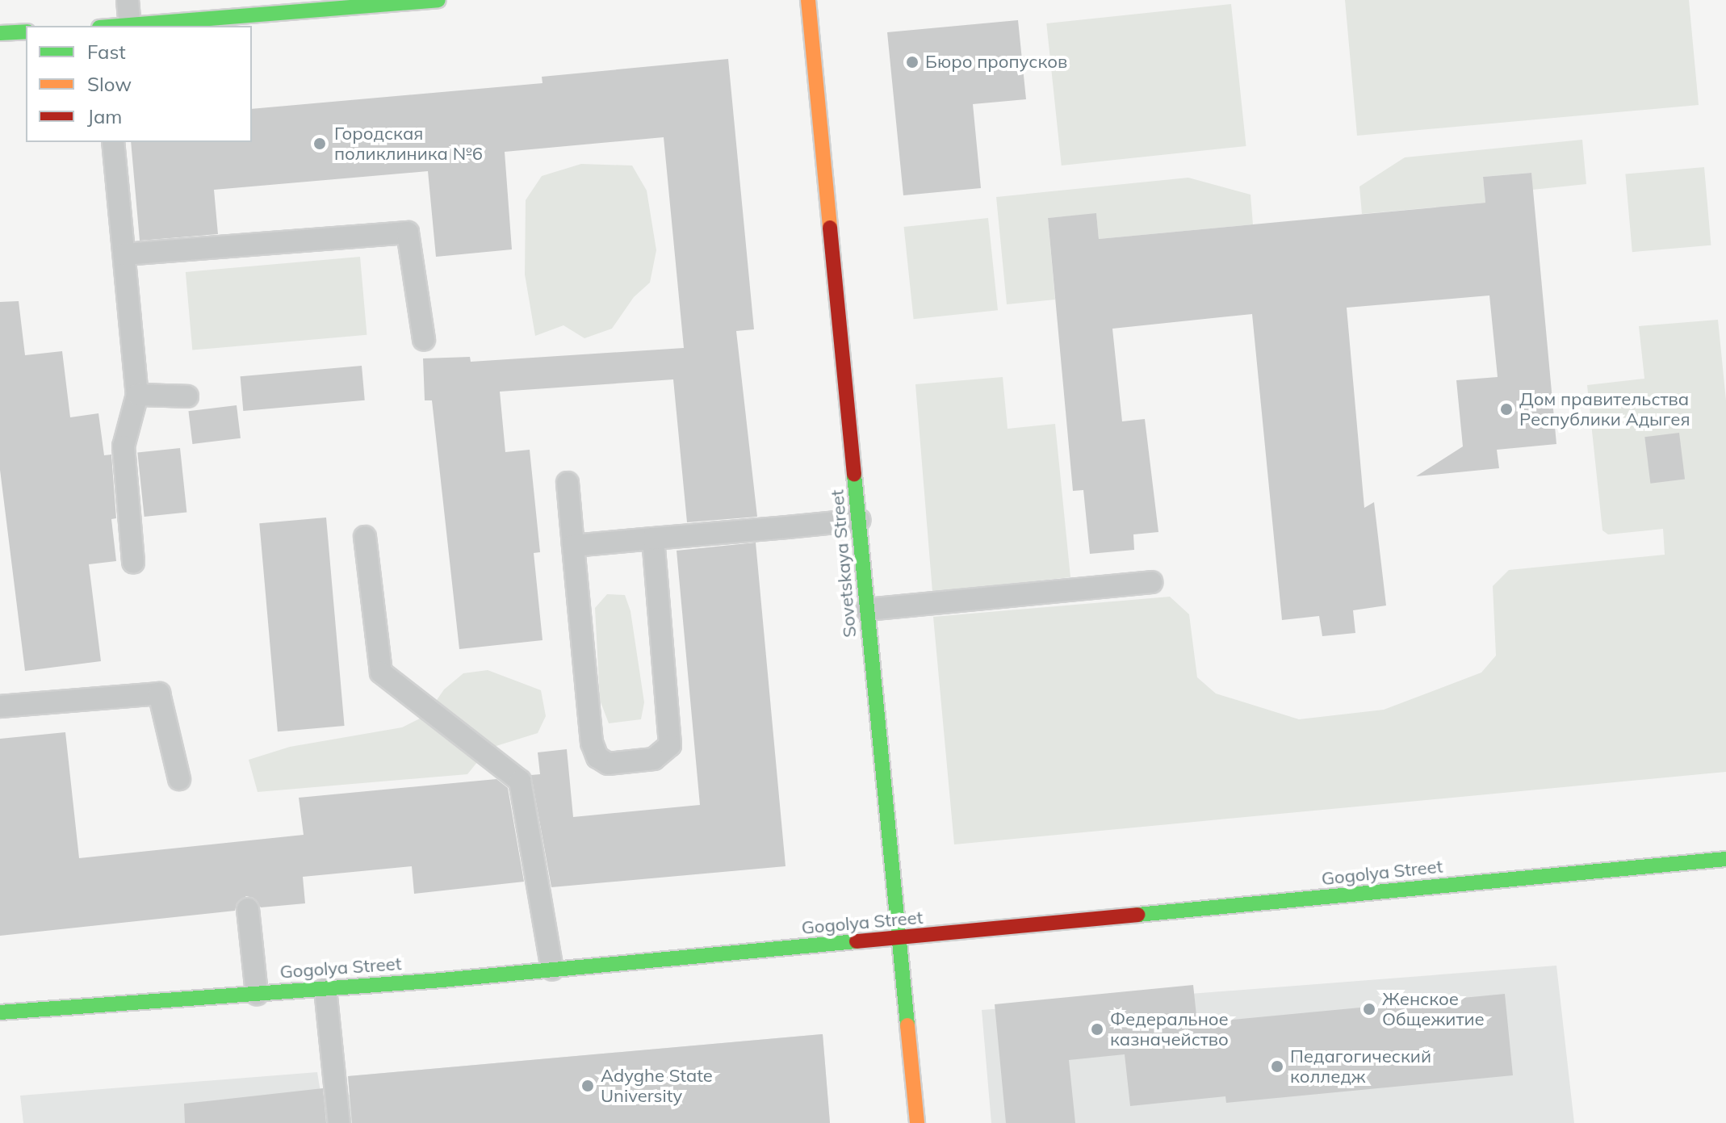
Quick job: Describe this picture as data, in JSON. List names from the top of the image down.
{
  "streets": {
    "main road": ["Sovetskaya Street", "Gogolya Street"]
  },
  "crossings": [
    ["Sovetskaya Street", "Gogolya Street"]
  ],
  "places": [
    "Бюро пропусков",
    "Городская поликлиника №6",
    "Дом правительства Республики Адыгея",
    "Женское Общежитие",
    "Федеральное казначейство",
    "Педагогический колледж",
    "Adyghe State University"
  ],
  "legend": ["Fast", "Slow", "Jam"]
}
